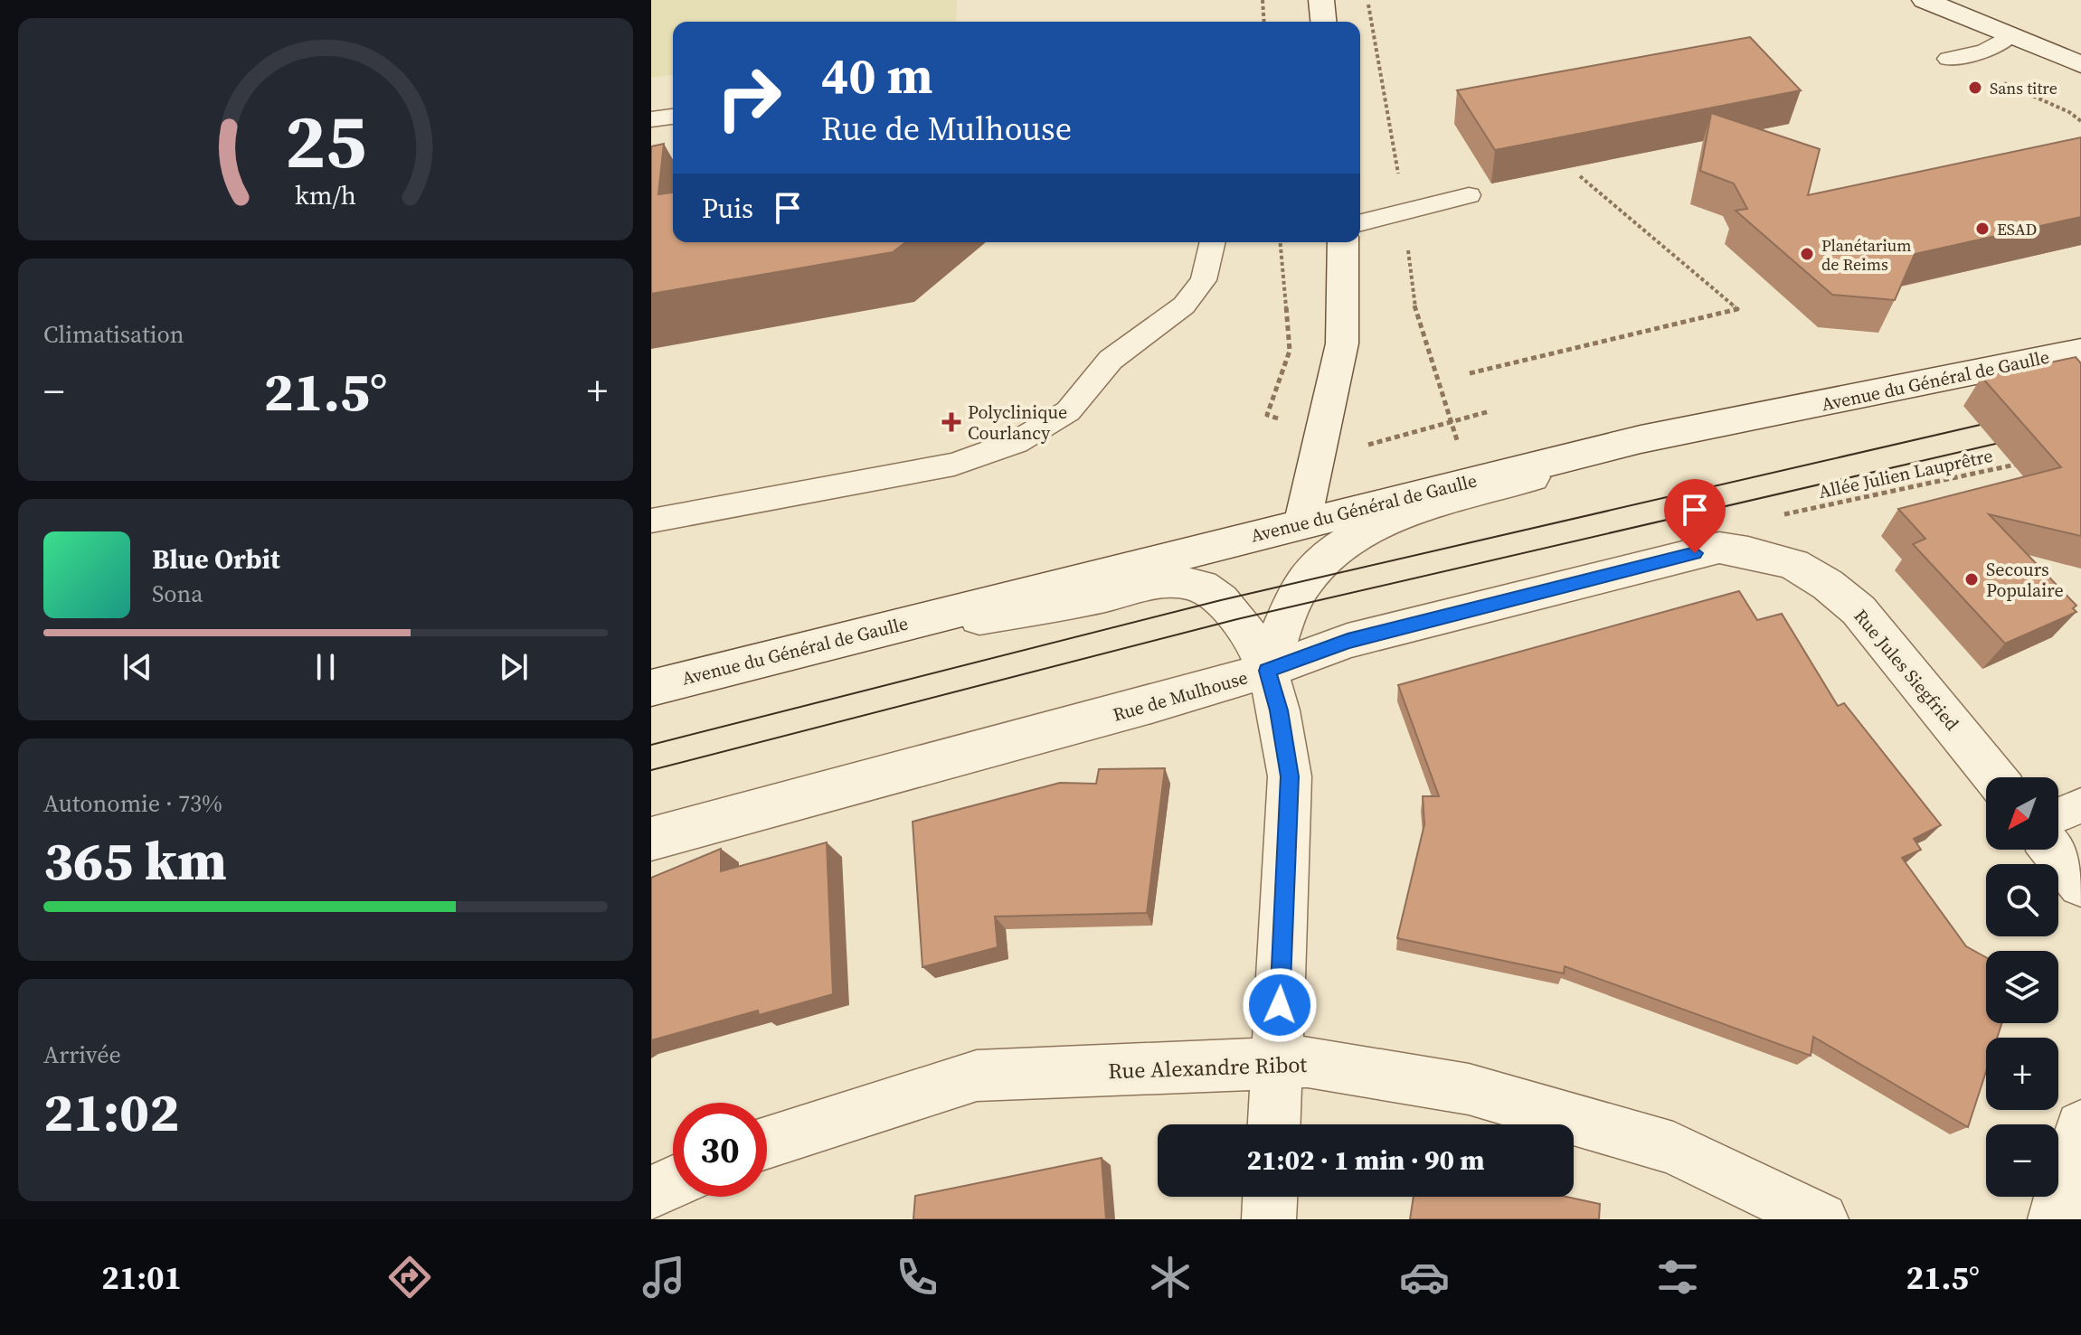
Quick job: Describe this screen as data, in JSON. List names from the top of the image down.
{
  "streets": {
    "street": [
      "Avenue du Général de Gaulle",
      "Rue Jules Siegfried",
      "Rue de Mulhouse",
      "Rue Alexandre Ribot"
    ],
    "path": ["Allée Julien Lauprêtre"]
  },
  "crossings": [
    ["Rue Jules Siegfried", "Rue de Mulhouse"]
  ],
  "places": {
    "other": [
      "Sans titre",
      "ESAD",
      "Planétarium de Reims",
      "Secours Populaire"
    ],
    "health": ["Polyclinique Courlancy"]
  },
  "north": "bottom left",
  "page": {
    "turn": ["40 m", "Rue de Mulhouse"],
    "then": "Puis",
    "tile": [
      "Climatisation",
      ["Autonomie · 73%", "365 km"],
      ["Arrivée", "21:02"]
    ],
    "heat": ["−", "21.5°", "+"],
    "song": ["Blue Orbit", "Sona"],
    "map_buttons": ["+", "−"],
    "limit": "30",
    "trip": "21:02 · 1 min · 90 m",
    "tabs": ["21:01", "21.5°"],
    "gauge": ["25", "km/h"]
  }
}
